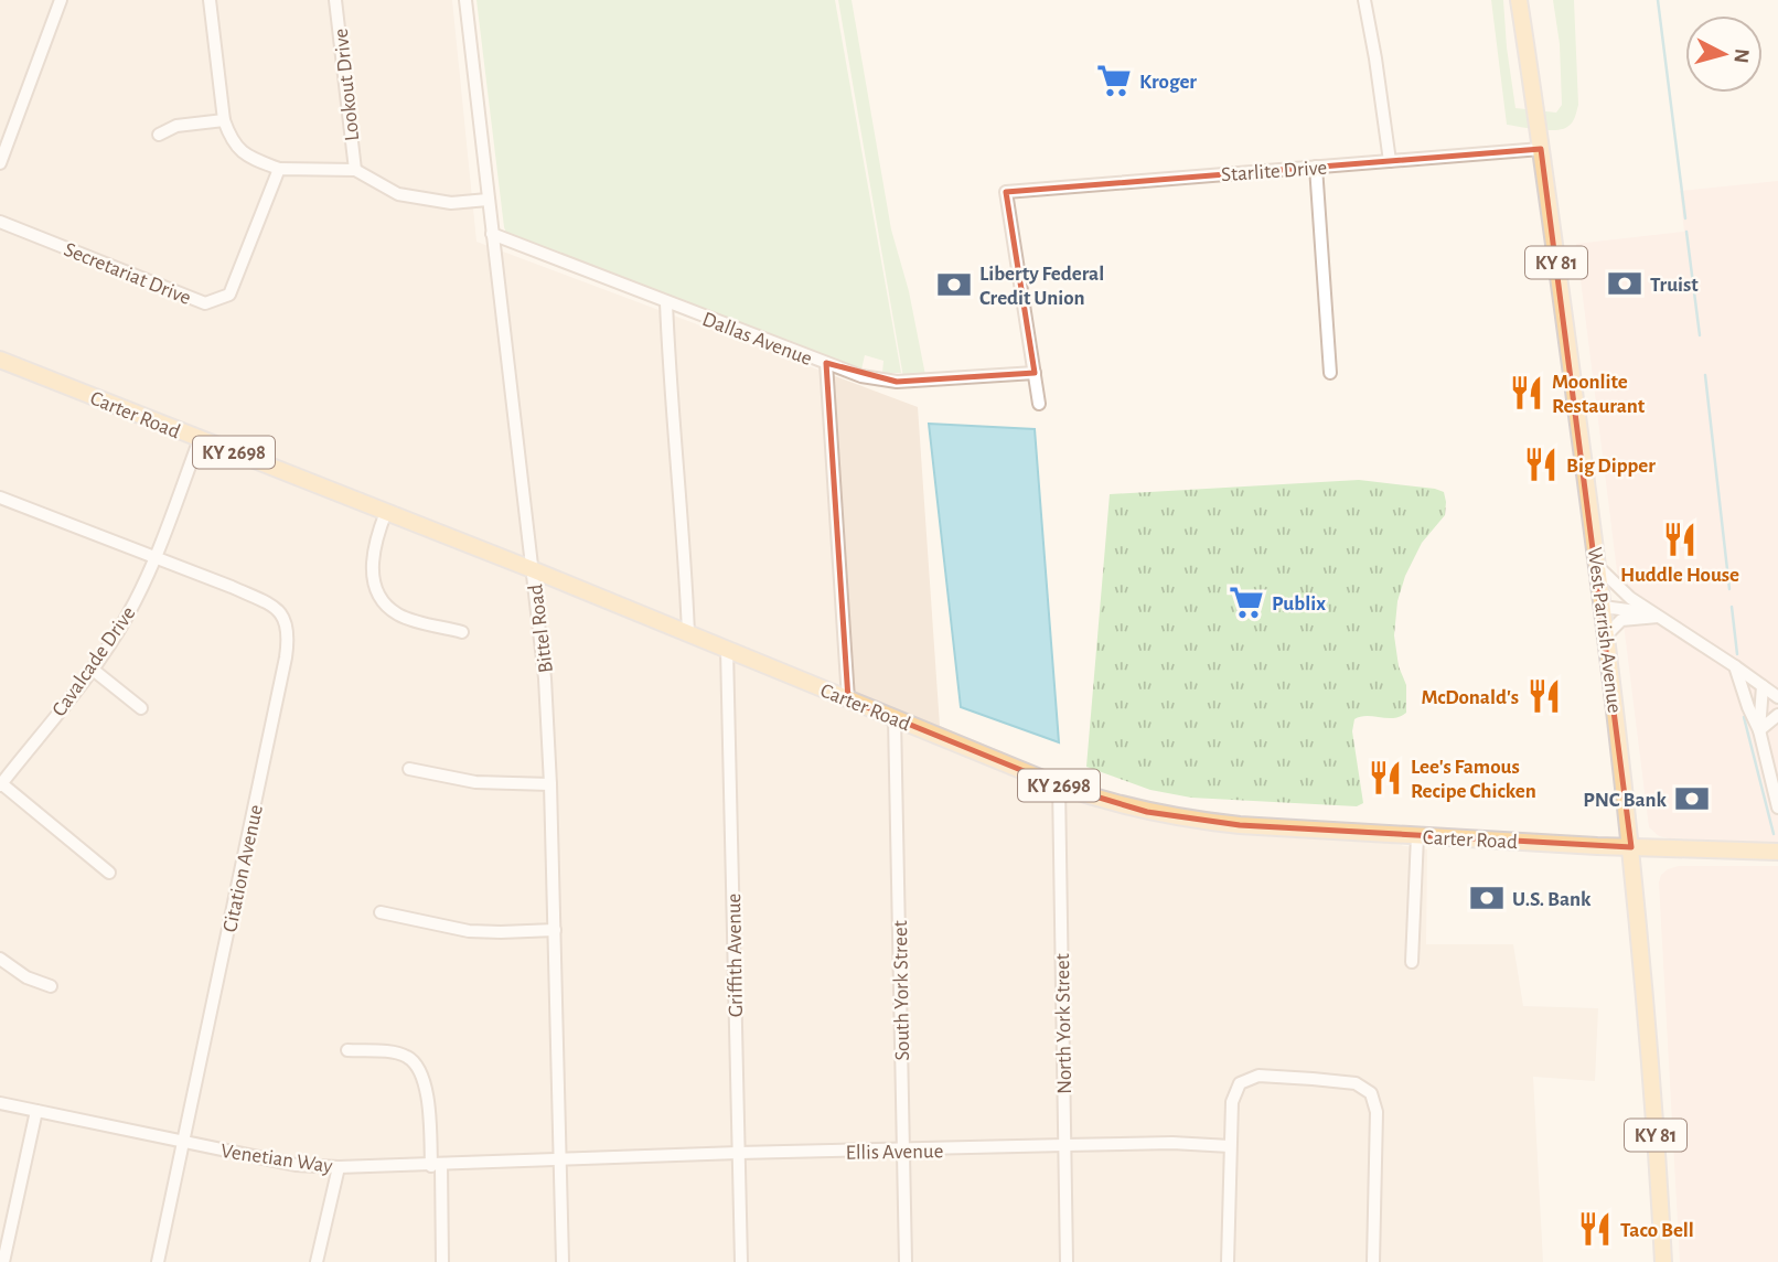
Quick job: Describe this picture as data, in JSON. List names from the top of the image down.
{
  "streets": {
    "main road": [
      "KY 81",
      "Carter Road",
      "KY 2698",
      "West Parrish Avenue"
    ],
    "street": [
      "Lookout Drive",
      "Starlite Drive",
      "Secretariat Drive",
      "Dallas Avenue",
      "Bittel Road",
      "Cavalcade Drive",
      "Citation Avenue",
      "Griffith Avenue",
      "South York Street",
      "North York Street",
      "Ellis Avenue",
      "Venetian Way"
    ]
  },
  "crossings": [
    ["Starlite Drive", "Dallas Avenue"],
    ["Starlite Drive", "West Parrish Avenue"],
    ["Dallas Avenue", "Bittel Road"],
    ["Carter Road", "Bittel Road"],
    ["Carter Road", "West Parrish Avenue"],
    ["Carter Road", "Cavalcade Drive"],
    ["Carter Road", "Griffith Avenue"],
    ["Carter Road", "South York Street"],
    ["Carter Road", "North York Street"],
    ["Bittel Road", "Ellis Avenue"],
    ["Bittel Road", "Venetian Way"],
    ["Cavalcade Drive", "Citation Avenue"],
    ["Citation Avenue", "Venetian Way"],
    ["Griffith Avenue", "Ellis Avenue"],
    ["South York Street", "Ellis Avenue"],
    ["North York Street", "Ellis Avenue"],
    ["Ellis Avenue", "Venetian Way"]
  ],
  "places": {
    "supermarket": ["Kroger", "Publix"],
    "bank": [
      "Truist",
      "Liberty Federal Credit Union",
      "PNC Bank",
      "U.S. Bank"
    ],
    "restaurant": [
      "Moonlite Restaurant",
      "Big Dipper",
      "Huddle House",
      "McDonald's",
      "Lee's Famous Recipe Chicken",
      "Taco Bell"
    ]
  },
  "north": "right"
}
